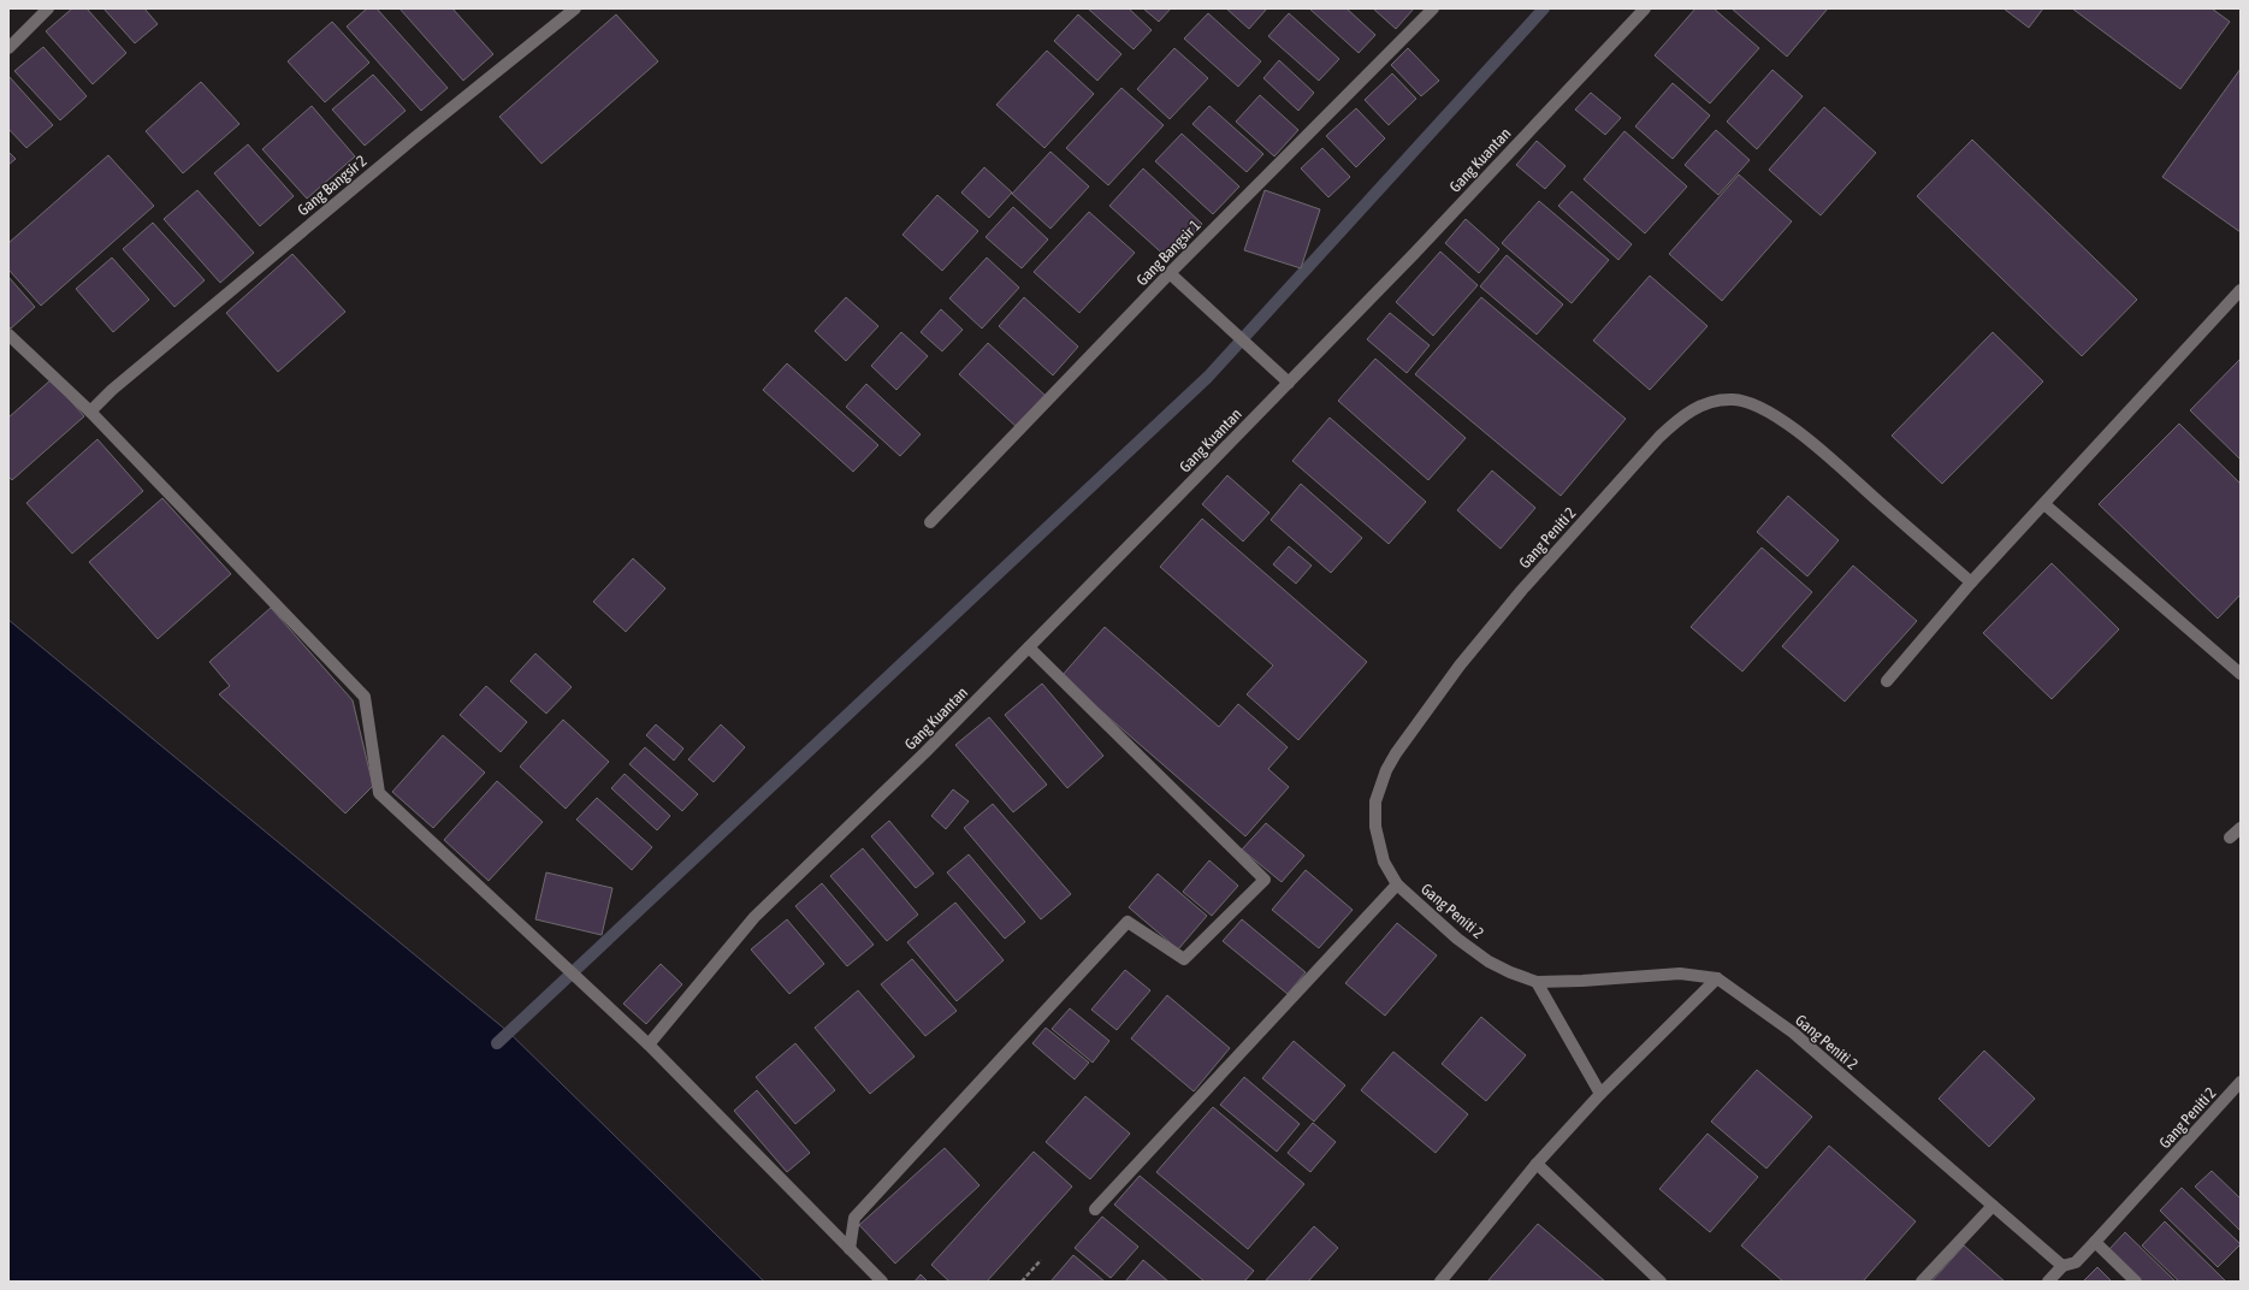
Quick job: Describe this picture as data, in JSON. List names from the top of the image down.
{
  "streets": {
    "street": [
      "Gang Kuantan",
      "Gang Bangsir 2",
      "Gang Bangsir 1",
      "Gang Peniti 2"
    ]
  }
}
